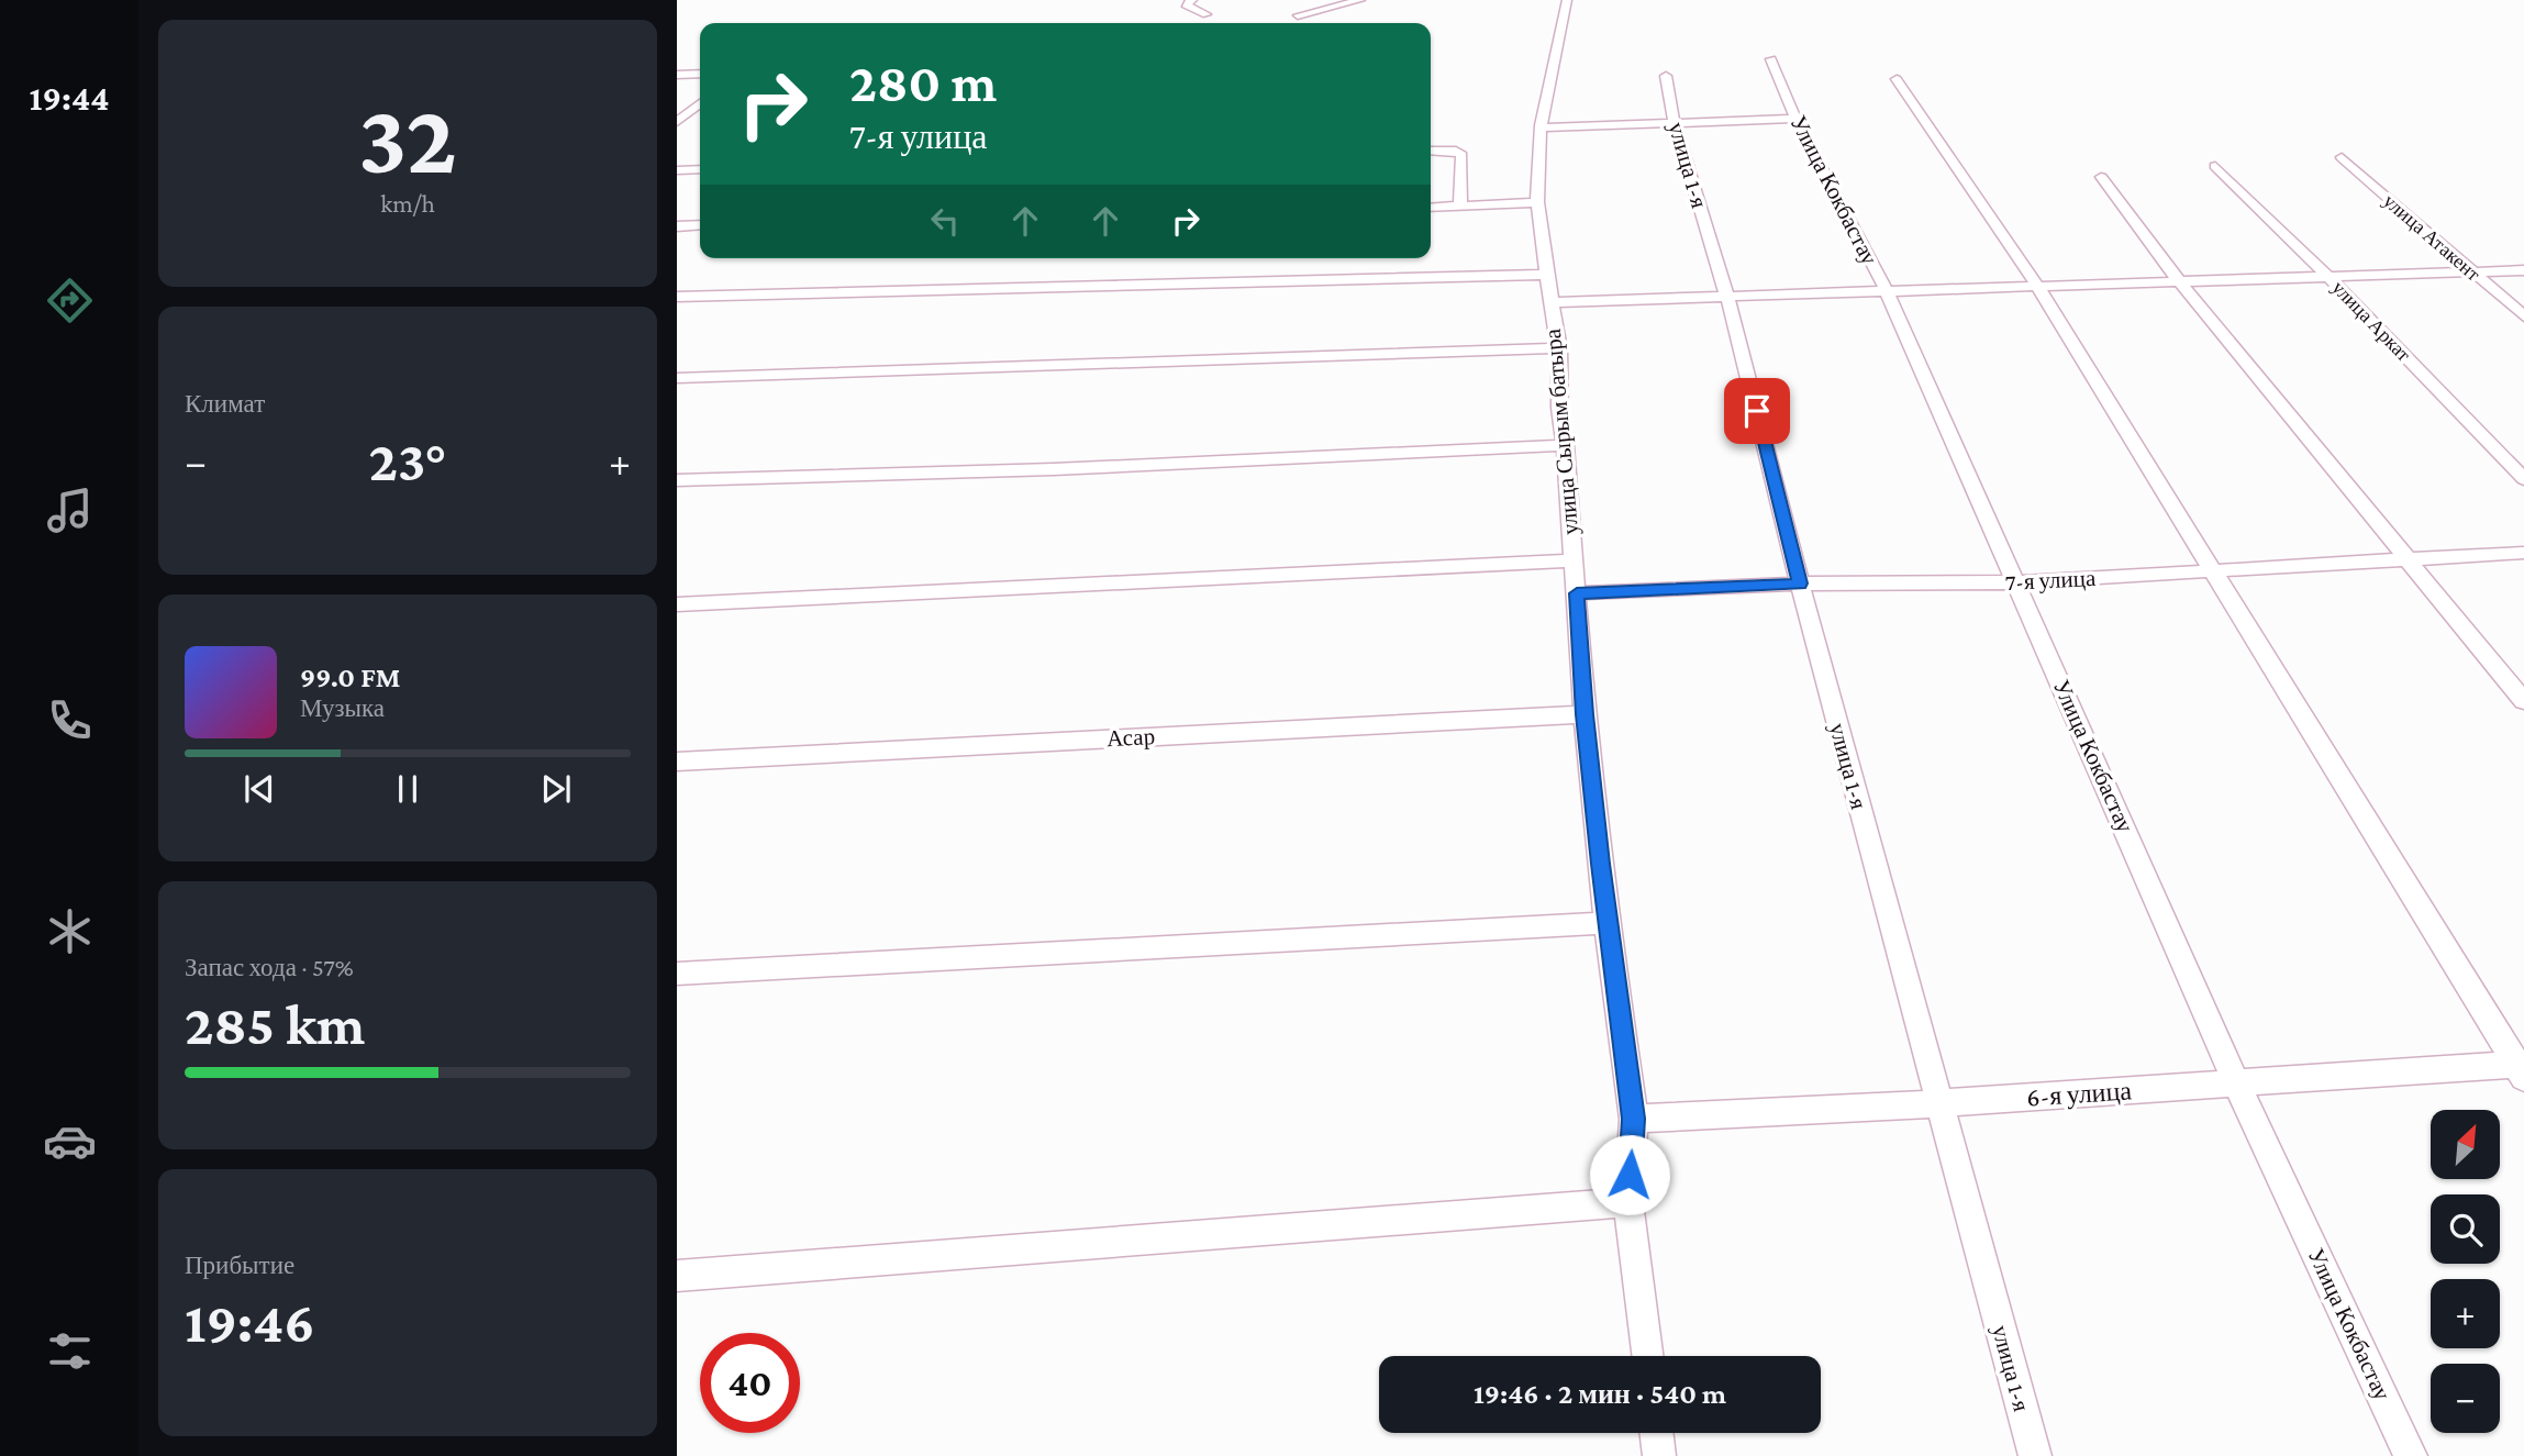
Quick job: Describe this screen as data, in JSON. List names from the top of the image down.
{
  "streets": {
    "street": [
      "улица 1-я",
      "Улица Кокбастау",
      "улица Атакент",
      "улица Аркат",
      "улица Сырым батыра",
      "7-я улица",
      "Асар",
      "6-я улица"
    ]
  },
  "crossings": [
    ["улица 1-я", "7-я улица"],
    ["улица 1-я", "6-я улица"],
    ["Улица Кокбастау", "7-я улица"],
    ["Улица Кокбастау", "6-я улица"],
    ["улица Сырым батыра", "7-я улица"],
    ["улица Сырым батыра", "Асар"],
    ["улица Сырым батыра", "6-я улица"]
  ],
  "north": "top right",
  "page": {
    "tabs": "19:44",
    "tile": [
      ["32", "km/h"],
      "Климат",
      ["Запас хода · 57%", "285 km"],
      ["Прибытие", "19:46"]
    ],
    "turn": ["280 m", "7-я улица"],
    "heat": ["−", "23°", "+"],
    "song": ["99.0 FM", "Музыка"],
    "map_buttons": ["+", "−"],
    "limit": "40",
    "trip": "19:46 · 2 мин · 540 m"
  }
}
